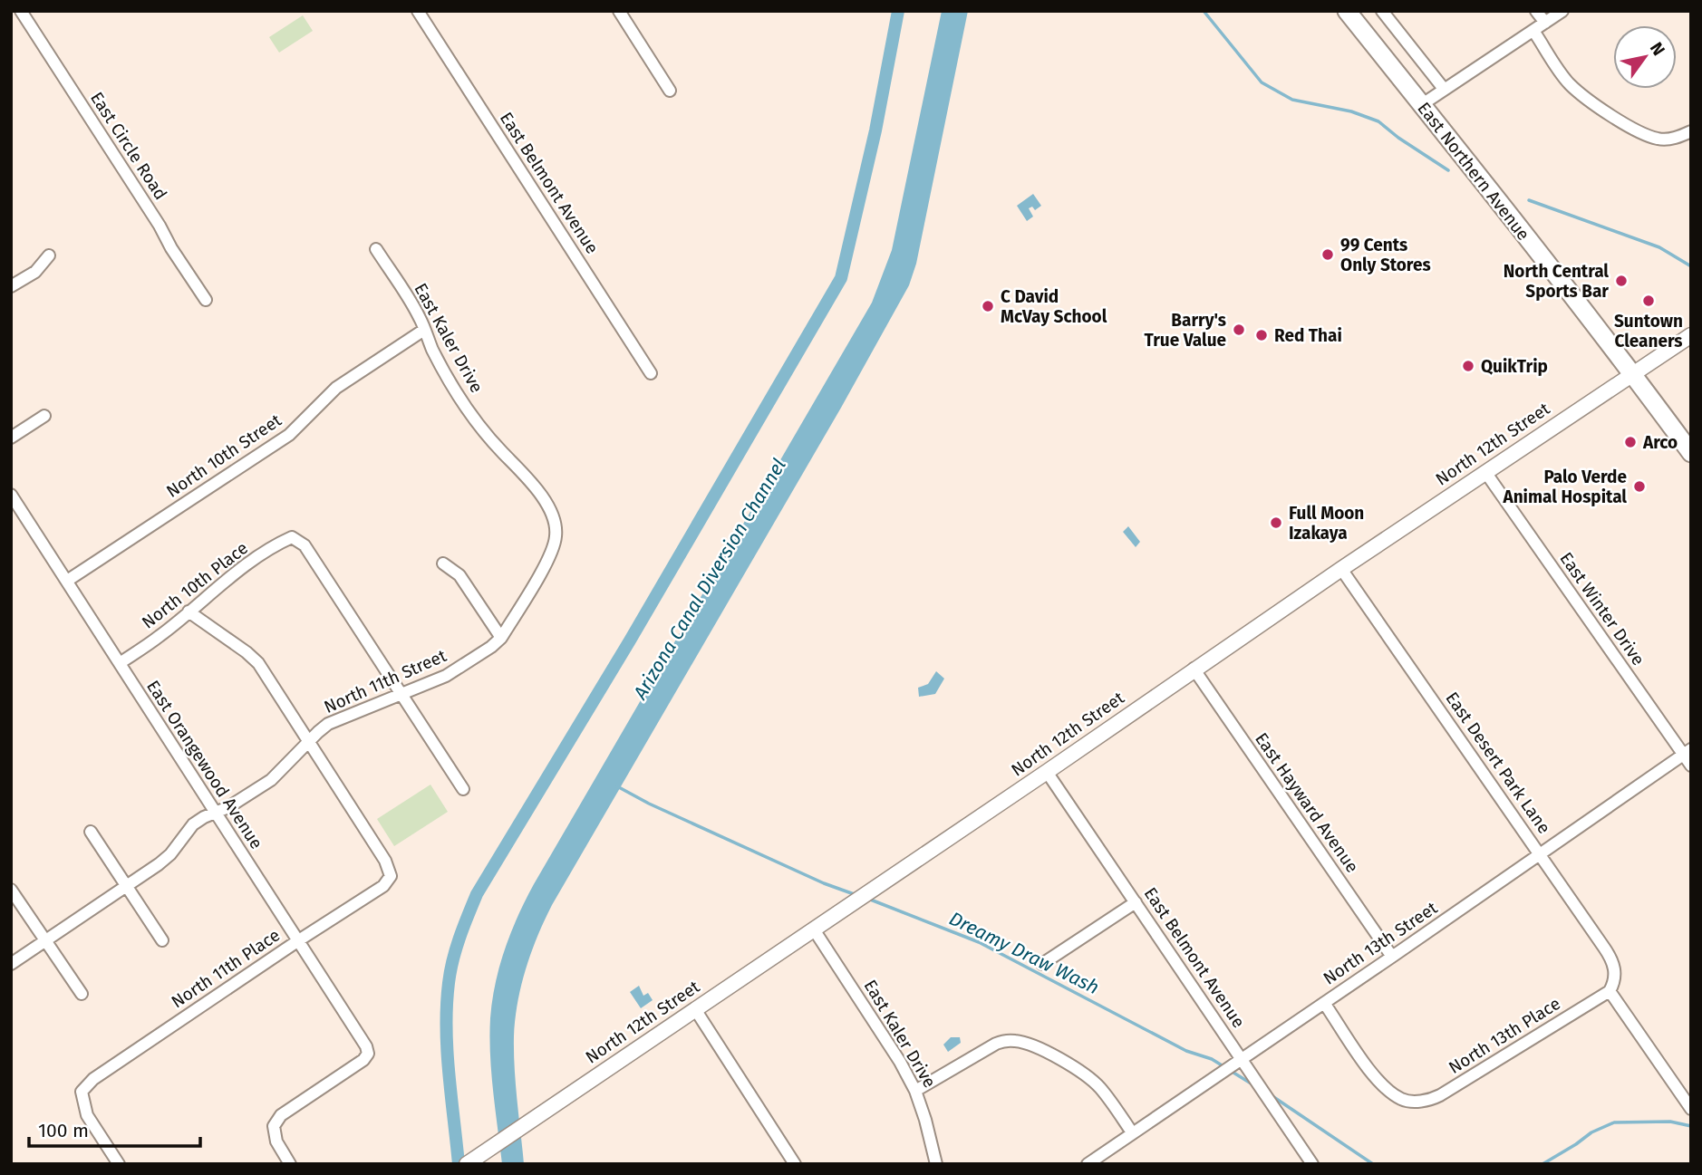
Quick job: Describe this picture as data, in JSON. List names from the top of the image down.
{
  "streets": {
    "main road": ["East Northern Avenue"],
    "street": [
      "East Circle Road",
      "East Belmont Avenue",
      "East Kaler Drive",
      "North 12th Street",
      "North 10th Street",
      "North 10th Place",
      "East Winter Drive",
      "North 11th Street",
      "East Desert Park Lane",
      "East Orangewood Avenue",
      "East Hayward Avenue",
      "North 13th Street",
      "North 11th Place",
      "North 13th Place"
    ]
  },
  "crossings": [
    ["East Northern Avenue", "North 12th Street"],
    ["East Belmont Avenue", "North 12th Street"],
    ["East Belmont Avenue", "North 13th Street"],
    ["East Kaler Drive", "North 12th Street"],
    ["East Kaler Drive", "North 10th Street"],
    ["East Kaler Drive", "North 11th Street"],
    ["North 12th Street", "East Winter Drive"],
    ["North 12th Street", "East Desert Park Lane"],
    ["North 12th Street", "East Hayward Avenue"],
    ["North 10th Street", "East Orangewood Avenue"],
    ["North 10th Place", "North 11th Street"],
    ["North 10th Place", "East Orangewood Avenue"],
    ["East Winter Drive", "North 13th Street"],
    ["North 11th Street", "East Orangewood Avenue"],
    ["North 11th Street", "North 11th Place"],
    ["East Desert Park Lane", "North 13th Street"],
    ["East Desert Park Lane", "North 13th Place"],
    ["East Orangewood Avenue", "North 11th Place"],
    ["East Hayward Avenue", "North 13th Street"],
    ["North 13th Street", "North 13th Place"]
  ],
  "water": ["Arizona Canal Diversion Channel", "Dreamy Draw Wash"],
  "places": [
    "99 Cents Only Stores",
    "North Central Sports Bar",
    "Suntown Cleaners",
    "C David McVay School",
    "Barry's True Value",
    "Red Thai",
    "QuikTrip",
    "Arco",
    "Palo Verde Animal Hospital",
    "Full Moon Izakaya"
  ],
  "scale_bar": "100 m",
  "north": "top right"
}
